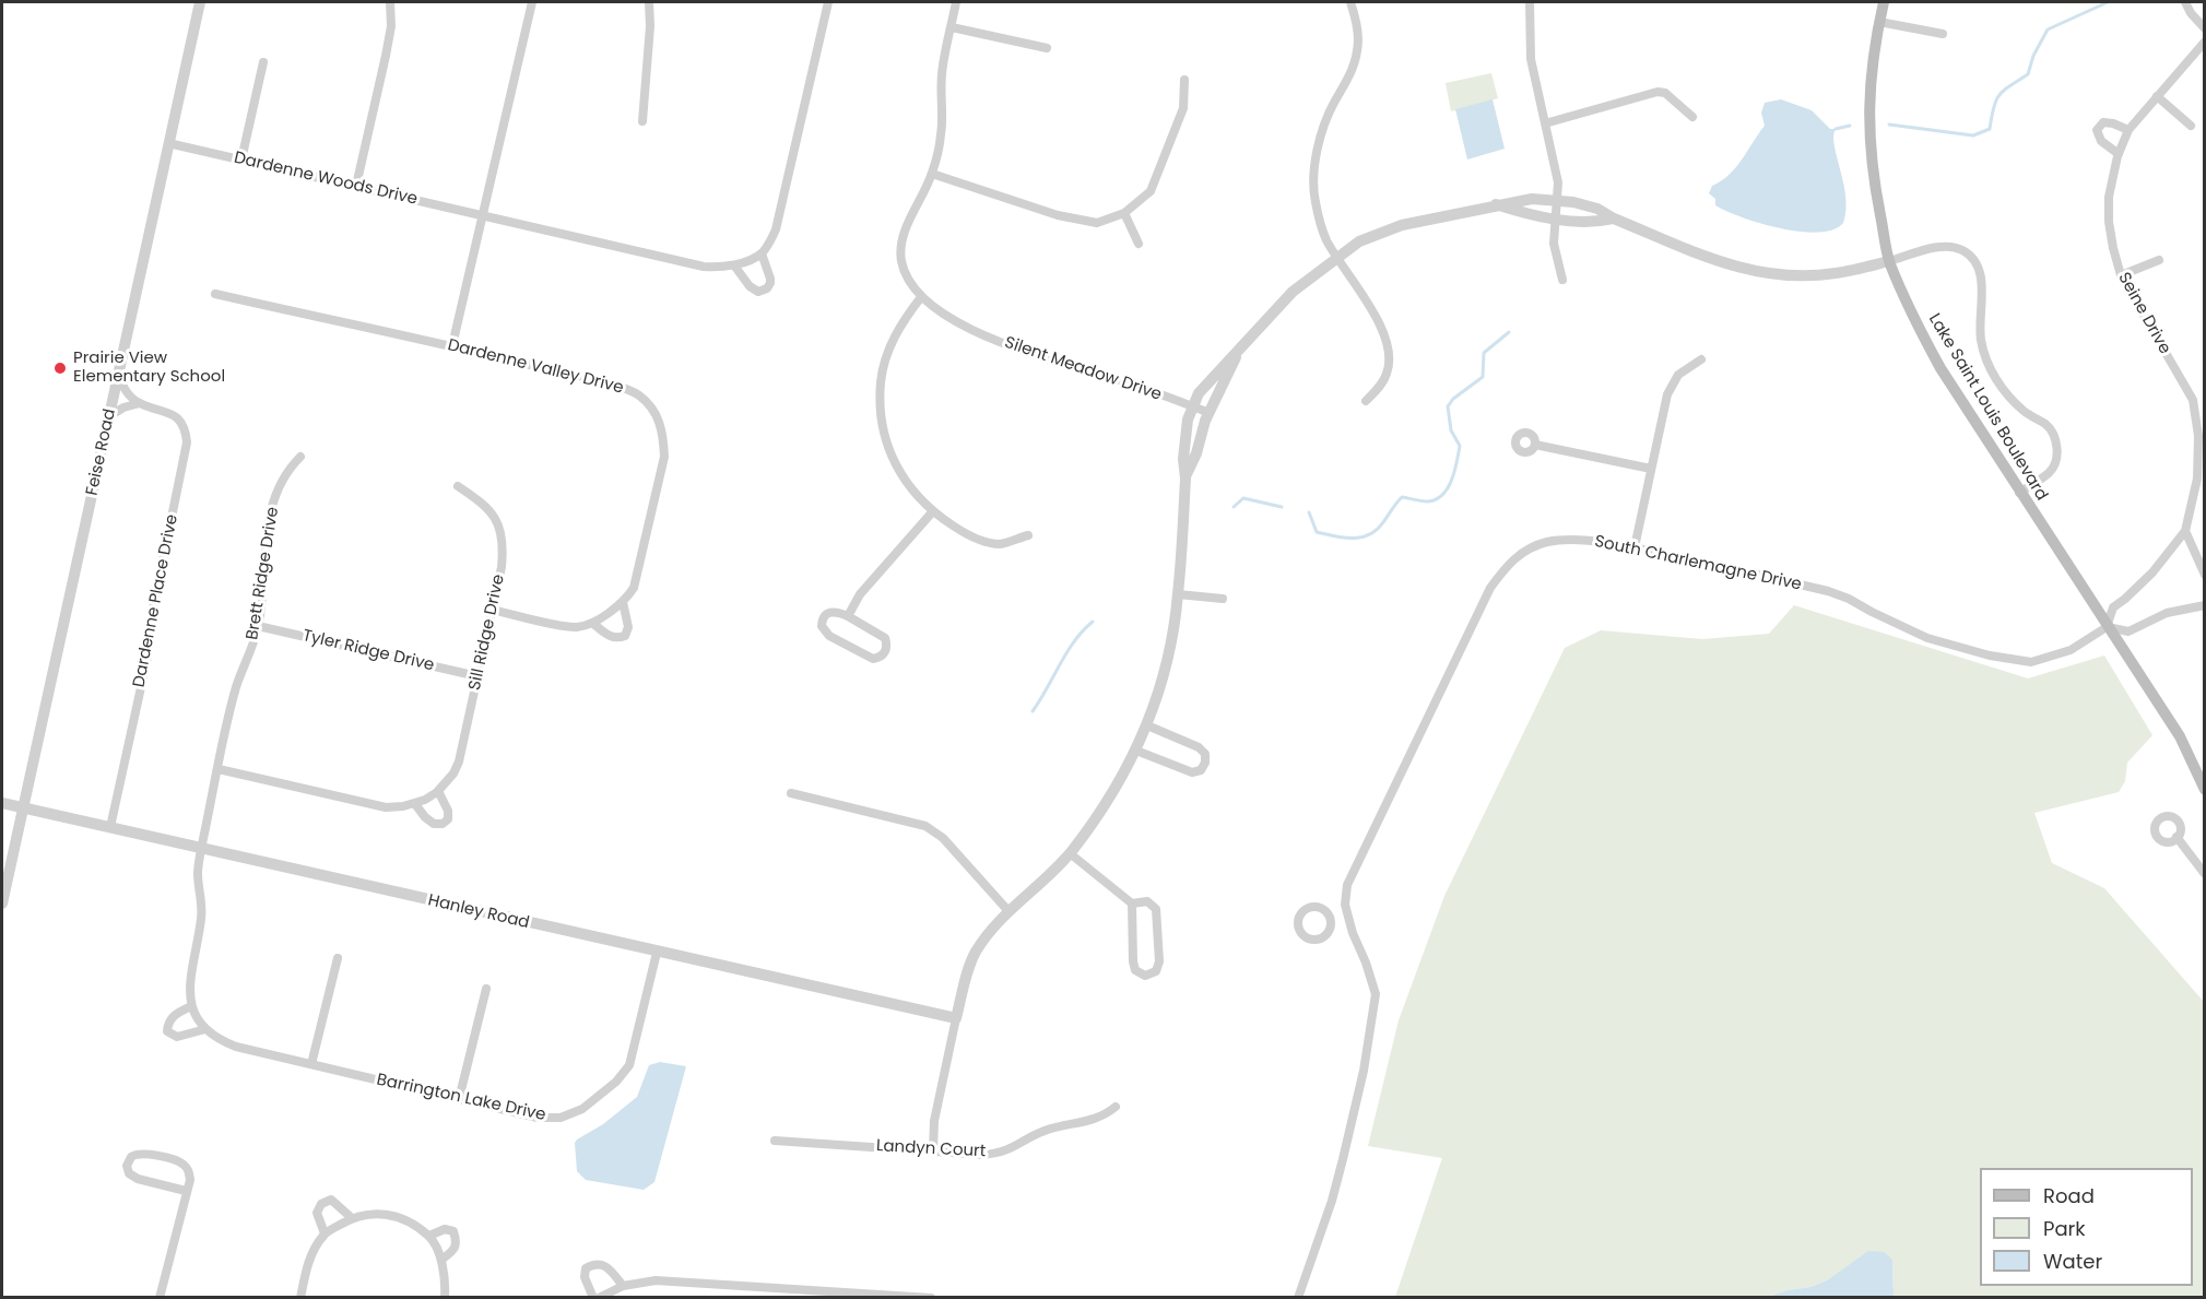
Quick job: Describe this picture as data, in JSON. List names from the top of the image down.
{
  "streets": {
    "main road": ["Lake Saint Louis Boulevard"],
    "street": [
      "Dardenne Woods Drive",
      "Seine Drive",
      "Dardenne Valley Drive",
      "Silent Meadow Drive",
      "Feise Road",
      "South Charlemagne Drive",
      "Brett Ridge Drive",
      "Dardenne Place Drive",
      "Sill Ridge Drive",
      "Tyler Ridge Drive",
      "Hanley Road",
      "Barrington Lake Drive",
      "Landyn Court"
    ]
  },
  "crossings": [
    ["Dardenne Woods Drive", "Feise Road"],
    ["Seine Drive", "Lake Saint Louis Boulevard"],
    ["Seine Drive", "South Charlemagne Drive"],
    ["Lake Saint Louis Boulevard", "South Charlemagne Drive"],
    ["Feise Road", "Hanley Road"],
    ["Brett Ridge Drive", "Sill Ridge Drive"],
    ["Brett Ridge Drive", "Tyler Ridge Drive"],
    ["Brett Ridge Drive", "Hanley Road"],
    ["Dardenne Place Drive", "Hanley Road"],
    ["Sill Ridge Drive", "Tyler Ridge Drive"],
    ["Hanley Road", "Barrington Lake Drive"]
  ],
  "places": ["Prairie View Elementary School"],
  "legend": ["Road", "Park", "Water"]
}
